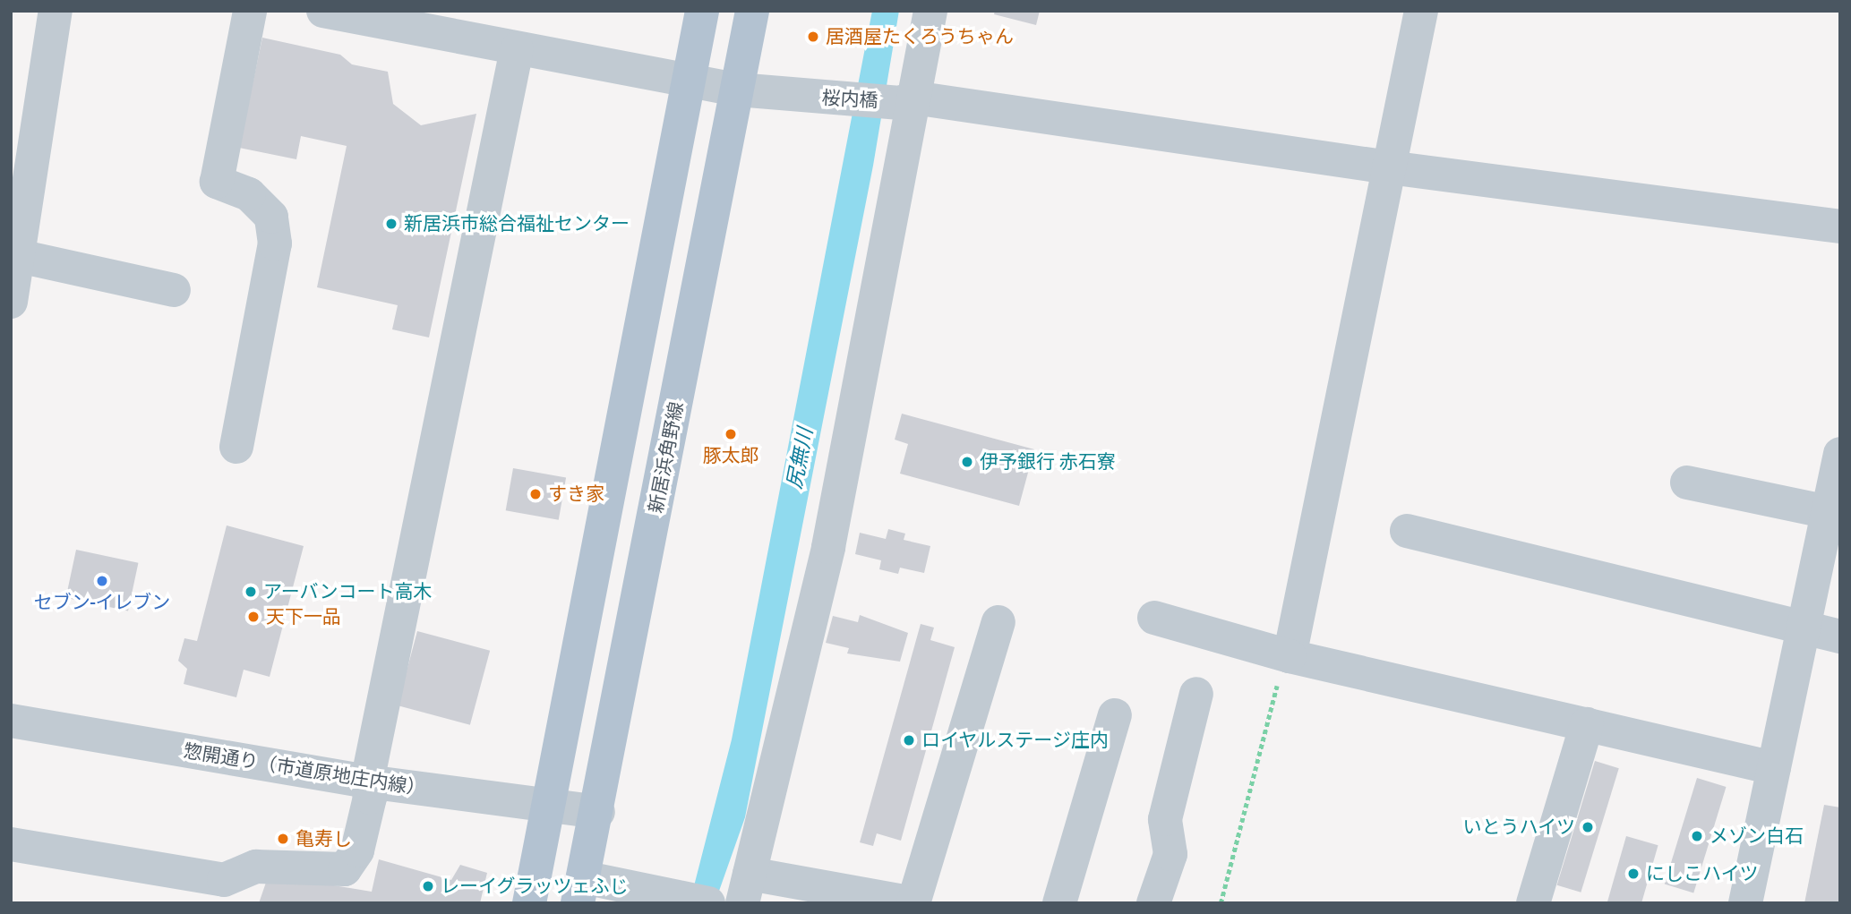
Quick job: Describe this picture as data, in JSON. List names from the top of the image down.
{
  "streets": {
    "main road": ["新居浜角野線"],
    "street": ["桜内橋", "惣開通り（市道原地庄内線）"]
  },
  "crossings": [
    ["桜内橋", "新居浜角野線"],
    ["新居浜角野線", "惣開通り（市道原地庄内線）"]
  ],
  "water": ["尻無川"],
  "places": [
    "居酒屋たくろうちゃん",
    "新居浜市総合福祉センター",
    "豚太郎",
    "伊予銀行 赤石寮",
    "すき家",
    "セブン-イレブン",
    "アーバンコート高木",
    "天下一品",
    "ロイヤルステージ庄内",
    "いとうハイツ",
    "メゾン白石",
    "亀寿し",
    "にしこハイツ",
    "レーイグラッツェふじ"
  ]
}
